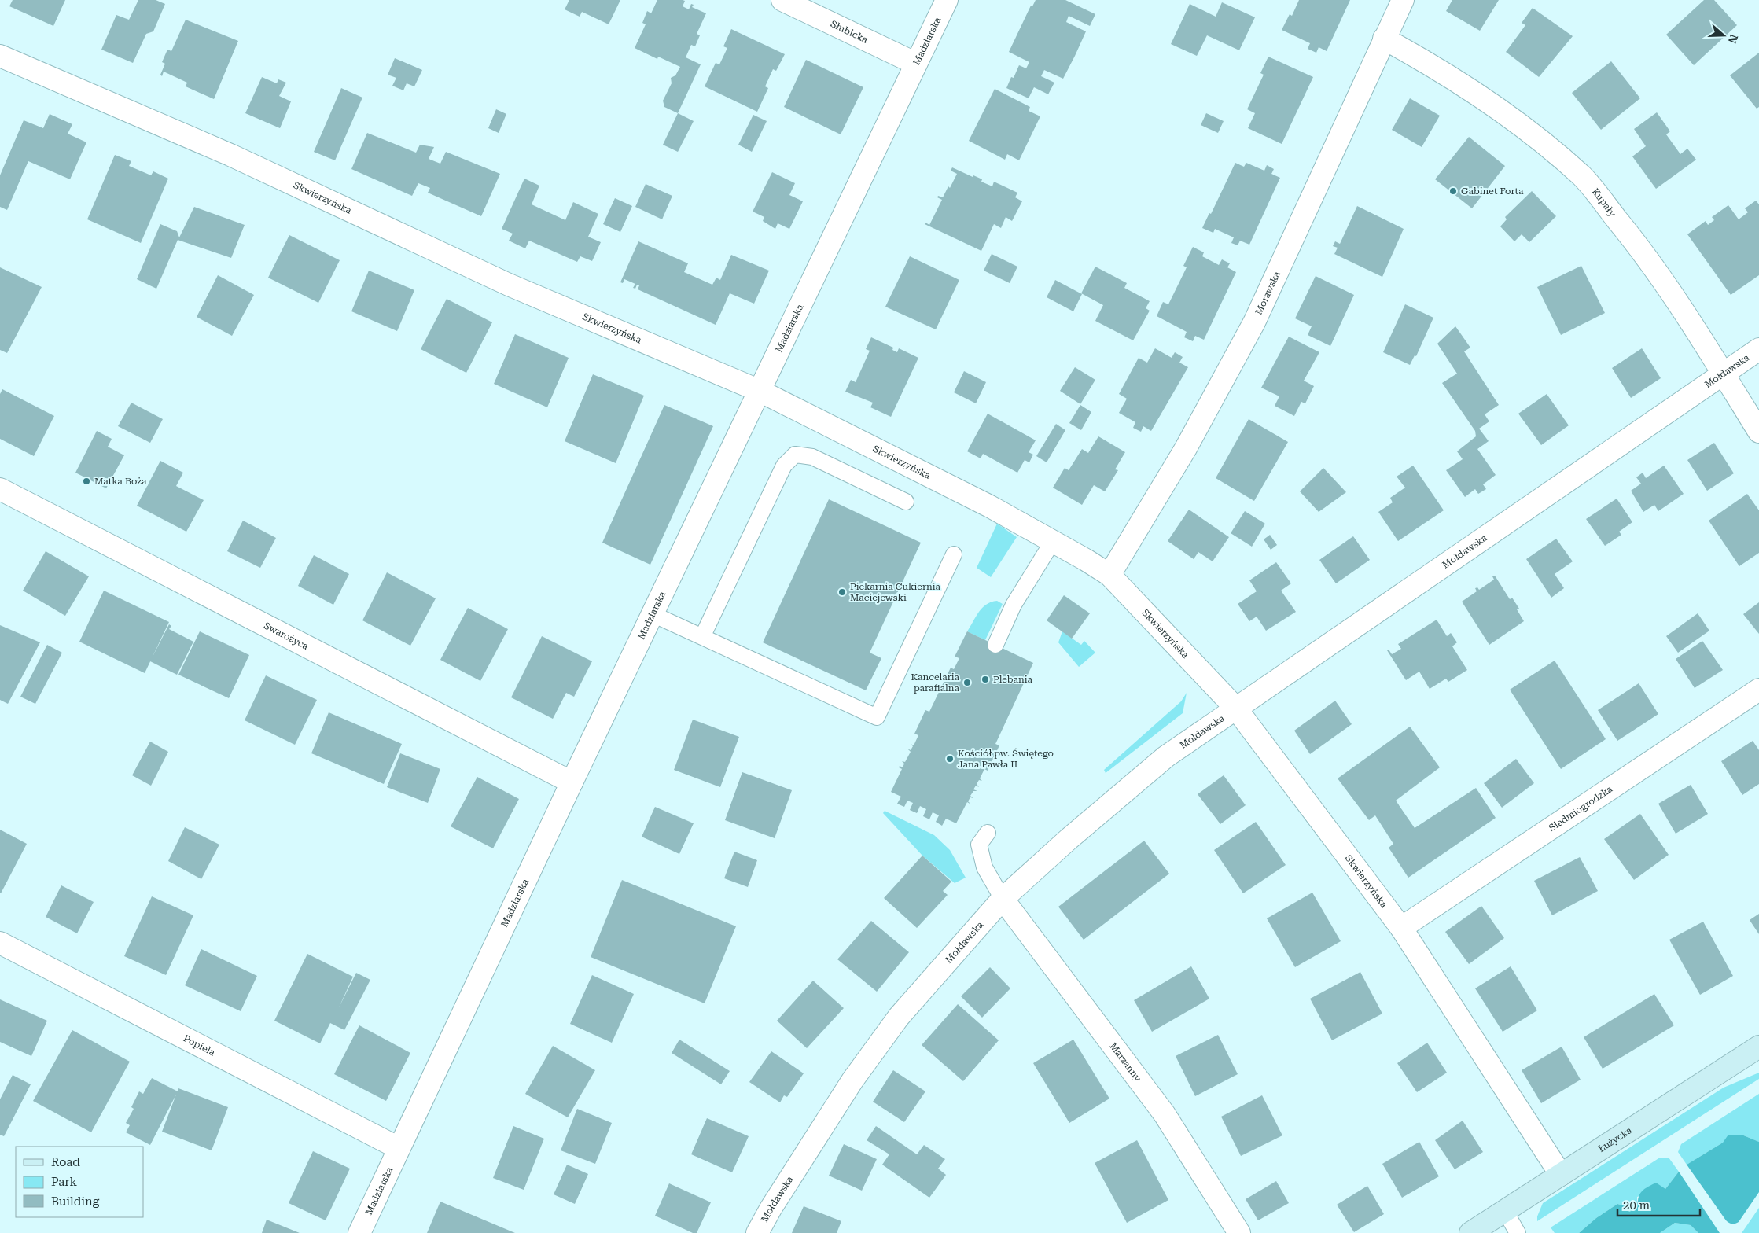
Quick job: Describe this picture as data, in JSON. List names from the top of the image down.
{
  "streets": {
    "street": [
      "Słubicka",
      "Madziarska",
      "Skwierzyńska",
      "Kupały",
      "Morawska",
      "Mołdawska",
      "Swarożyca",
      "Siedmiogrodzka",
      "Popiela",
      "Marzanny",
      "Łużycka"
    ]
  },
  "crossings": [
    ["Słubicka", "Madziarska"],
    ["Madziarska", "Skwierzyńska"],
    ["Madziarska", "Swarożyca"],
    ["Madziarska", "Popiela"],
    ["Skwierzyńska", "Morawska"],
    ["Skwierzyńska", "Mołdawska"],
    ["Skwierzyńska", "Siedmiogrodzka"],
    ["Skwierzyńska", "Łużycka"],
    ["Kupały", "Morawska"],
    ["Kupały", "Mołdawska"],
    ["Mołdawska", "Marzanny"]
  ],
  "places": [
    "Gabinet Forta",
    "Matka Boża",
    "Piekarnia Cukiernia Maciejewski",
    "Plebania",
    "Kancelaria parafialna",
    "Kościół pw. Świętego Jana Pawła II"
  ],
  "legend": ["Road", "Park", "Building"],
  "scale_bar": "20 m",
  "north": "right"
}
